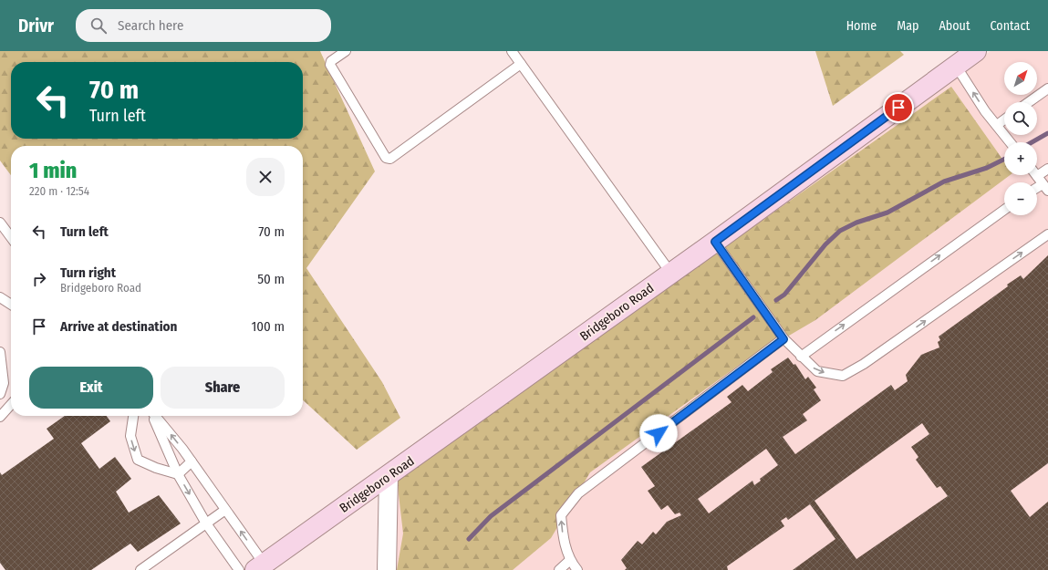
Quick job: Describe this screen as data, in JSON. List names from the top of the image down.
{
  "streets": {
    "main road": ["Bridgeboro Road"]
  },
  "north": "top right",
  "page": {
    "header": "Drivr",
    "search": "Search here",
    "nav": [
      "Home",
      "Map",
      "About",
      "Contact"
    ],
    "map_buttons": ["+", "−"],
    "turn": ["70 m", "Turn left"],
    "heading": ["1 min", "220 m · 12:54"],
    "list": [
      {
        "name": "Turn left",
        "value": "70 m"
      },
      {
        "name": "Turn right",
        "note": "Bridgeboro Road",
        "value": "50 m"
      },
      {
        "name": "Arrive at destination",
        "value": "100 m"
      }
    ],
    "buttons": ["Exit", "Share"]
  }
}
